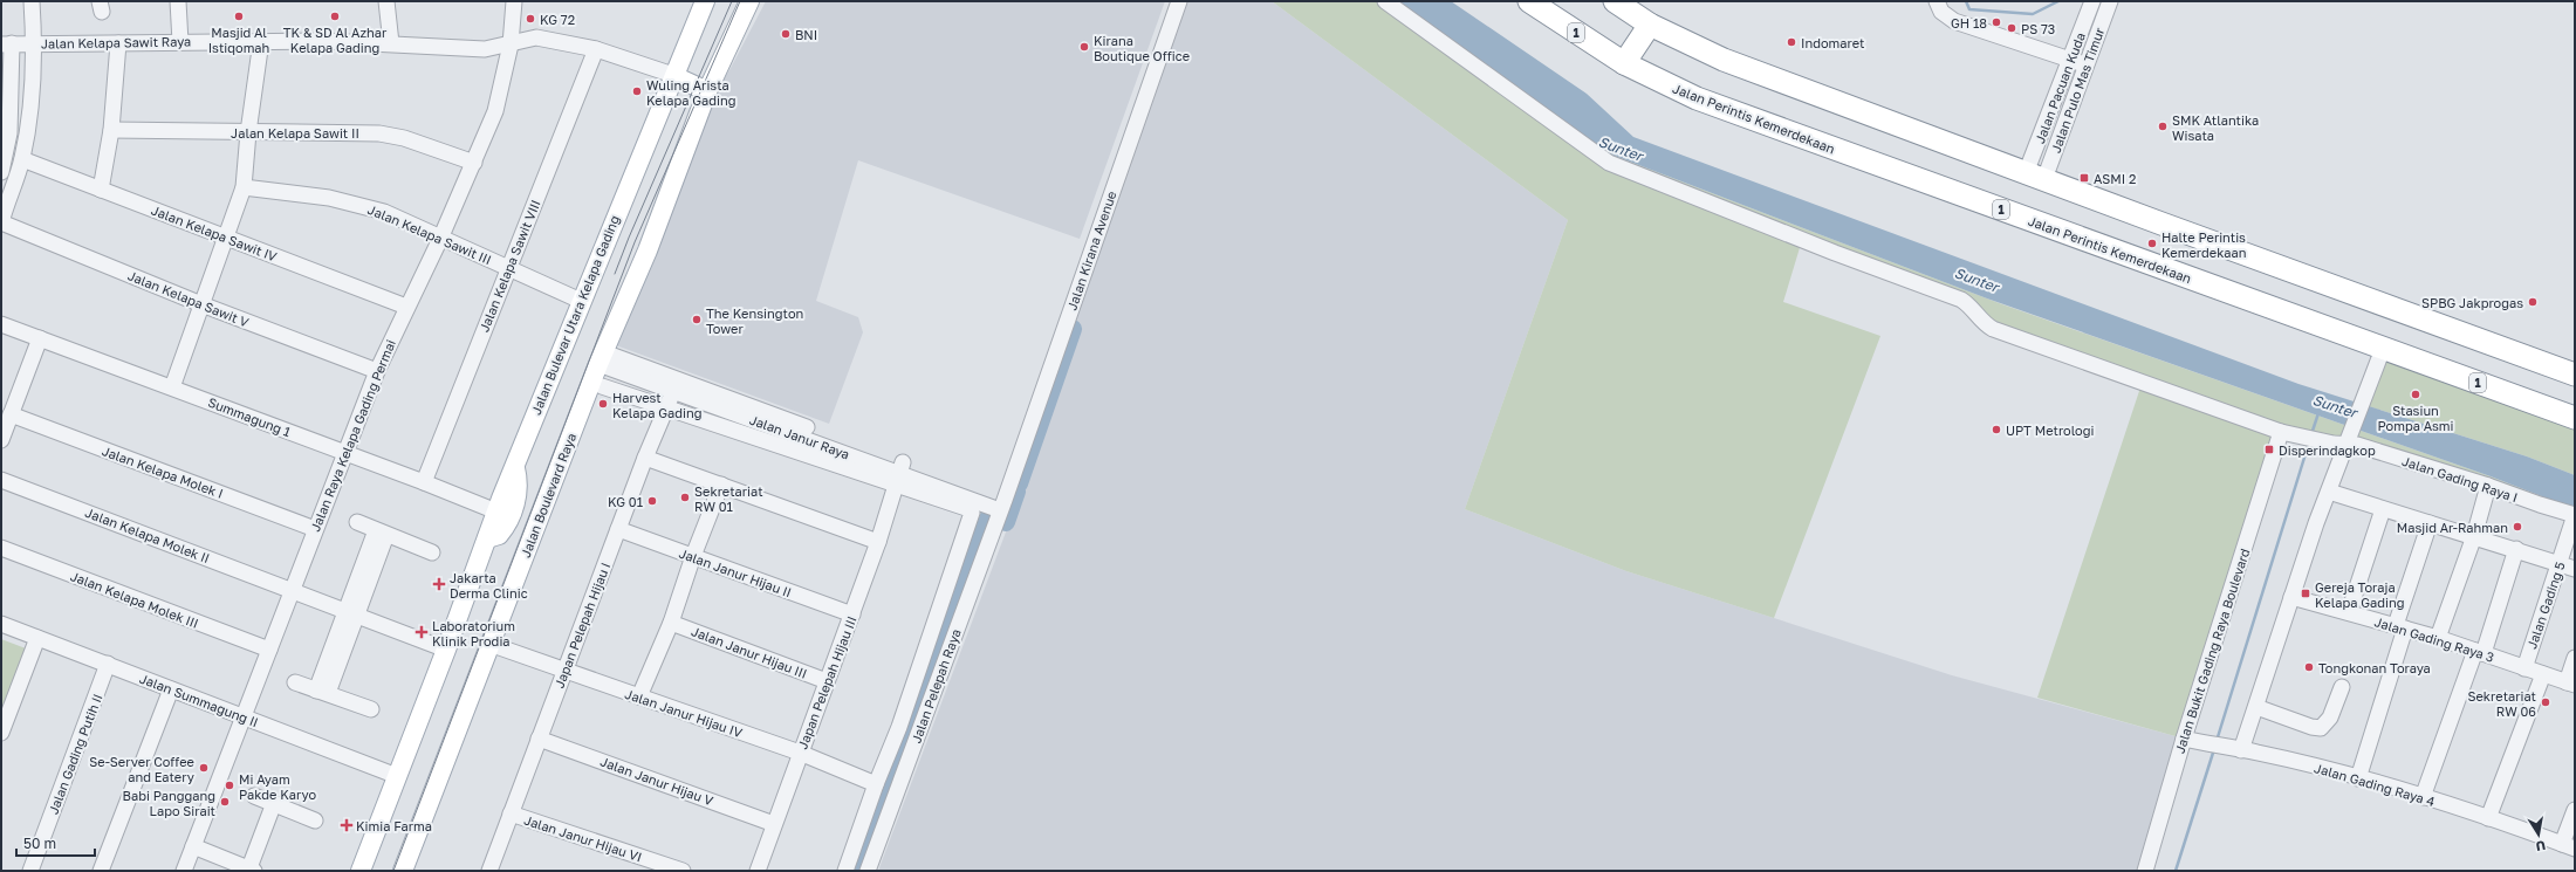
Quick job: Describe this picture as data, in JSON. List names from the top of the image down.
{
  "streets": {
    "highway": ["1", "Jalan Perintis Kemerdekaan"],
    "main road": ["Jalan Bulevar Utara Kelapa Gading", "Jalan Boulevard Raya"],
    "street": [
      "Jalan Kelapa Sawit Raya",
      "Jalan Pacuan Kuda",
      "Jalan Pulo Mas Timur",
      "Jalan Kelapa Sawit II",
      "Jalan Kelapa Sawit IV",
      "Jalan Kelapa Sawit III",
      "Jalan Kirana Avenue",
      "Jalan Kelapa Sawit VIII",
      "Jalan Kelapa Sawit V",
      "Summagung 1",
      "Jalan Raya Kelapa Gading Permai",
      "Jalan Janur Raya",
      "Jalan Kelapa Molek I",
      "Jalan Gading Raya I",
      "Jalan Kelapa Molek II",
      "Jalan Janur Hijau II",
      "Jalan Kelapa Molek III",
      "Jalan Gading 5",
      "Japan Pelepah Hijau I",
      "Jalan Gading Raya 3",
      "Jalan Bukit Gading Raya Boulevard",
      "Jalan Janur Hijau III",
      "Japan Pelepah Hijau III",
      "Jalan Pelepah Raya",
      "Jalan Summagung II",
      "Jalan Janur Hijau IV",
      "Jalan Gading Putih II",
      "Jalan Janur Hijau V",
      "Jalan Gading Raya 4",
      "Jalan Janur Hijau VI"
    ]
  },
  "crossings": [
    ["Jalan Kelapa Sawit Raya", "Jalan Kelapa Sawit VIII"],
    ["Jalan Kelapa Sawit Raya", "Jalan Bulevar Utara Kelapa Gading"],
    ["Jalan Kelapa Sawit Raya", "Jalan Raya Kelapa Gading Permai"],
    ["Jalan Pacuan Kuda", "Jalan Pulo Mas Timur"],
    ["Jalan Kelapa Sawit II", "Jalan Raya Kelapa Gading Permai"],
    ["Jalan Kelapa Sawit IV", "Jalan Raya Kelapa Gading Permai"],
    ["Jalan Kelapa Sawit III", "Jalan Kelapa Sawit VIII"],
    ["Jalan Kelapa Sawit III", "Jalan Bulevar Utara Kelapa Gading"],
    ["Jalan Kelapa Sawit III", "Jalan Raya Kelapa Gading Permai"],
    ["Jalan Kirana Avenue", "Jalan Janur Raya"],
    ["Jalan Kirana Avenue", "Jalan Pelepah Raya"],
    ["Jalan Kelapa Sawit VIII", "Summagung 1"],
    ["Jalan Kelapa Sawit V", "Jalan Raya Kelapa Gading Permai"],
    ["Jalan Bulevar Utara Kelapa Gading", "Summagung 1"],
    ["Jalan Bulevar Utara Kelapa Gading", "Jalan Kelapa Molek II"],
    ["Summagung 1", "Jalan Raya Kelapa Gading Permai"],
    ["Jalan Raya Kelapa Gading Permai", "Jalan Kelapa Molek I"],
    ["Jalan Raya Kelapa Gading Permai", "Jalan Kelapa Molek II"],
    ["Jalan Raya Kelapa Gading Permai", "Jalan Kelapa Molek III"],
    ["Jalan Raya Kelapa Gading Permai", "Jalan Summagung II"],
    ["Jalan Janur Raya", "Jalan Boulevard Raya"],
    ["Jalan Janur Raya", "Japan Pelepah Hijau I"],
    ["Jalan Janur Raya", "Japan Pelepah Hijau III"],
    ["Jalan Janur Raya", "Jalan Pelepah Raya"],
    ["Jalan Gading Raya I", "Jalan Gading 5"],
    ["Jalan Gading Raya I", "Jalan Bukit Gading Raya Boulevard"],
    ["Jalan Boulevard Raya", "Jalan Janur Hijau IV"],
    ["Jalan Janur Hijau II", "Japan Pelepah Hijau I"],
    ["Jalan Janur Hijau II", "Japan Pelepah Hijau III"],
    ["Jalan Gading 5", "Jalan Gading Raya 3"],
    ["Japan Pelepah Hijau I", "Jalan Janur Hijau IV"],
    ["Japan Pelepah Hijau I", "Jalan Janur Hijau V"],
    ["Japan Pelepah Hijau I", "Jalan Janur Hijau VI"],
    ["Jalan Bukit Gading Raya Boulevard", "Jalan Gading Raya 4"],
    ["Jalan Janur Hijau III", "Japan Pelepah Hijau III"],
    ["Japan Pelepah Hijau III", "Jalan Pelepah Raya"],
    ["Japan Pelepah Hijau III", "Jalan Janur Hijau IV"],
    ["Japan Pelepah Hijau III", "Jalan Janur Hijau V"],
    ["Jalan Pelepah Raya", "Jalan Janur Hijau IV"],
    ["Jalan Summagung II", "Jalan Gading Putih II"]
  ],
  "water": ["Sunter"],
  "places": {
    "other": [
      "Masjid Al Istiqomah",
      "TK & SD Al Azhar Kelapa Gading",
      "KG 72",
      "GH 18",
      "PS 73",
      "BNI",
      "Indomaret",
      "Kirana Boutique Office",
      "Wuling Arista Kelapa Gading",
      "SMK Atlantika Wisata",
      "Halte Perintis Kemerdekaan",
      "SPBG Jakprogas",
      "The Kensington Tower",
      "Stasiun Pompa Asmi",
      "Harvest Kelapa Gading",
      "UPT Metrologi",
      "Sekretariat RW 01",
      "KG 01",
      "Masjid Ar-Rahman",
      "Tongkonan Toraya",
      "Sekretariat RW 06",
      "Se-Server Coffee and Eatery",
      "Mi Ayam Pakde Karyo",
      "Babi Panggang Lapo Sirait"
    ],
    "transit": ["ASMI 2", "Disperindagkop", "Gereja Toraja Kelapa Gading"],
    "health": ["Jakarta Derma Clinic", "Laboratorium Klinik Prodia", "Kimia Farma"]
  },
  "scale_bar": "50 m",
  "north": "bottom"
}
